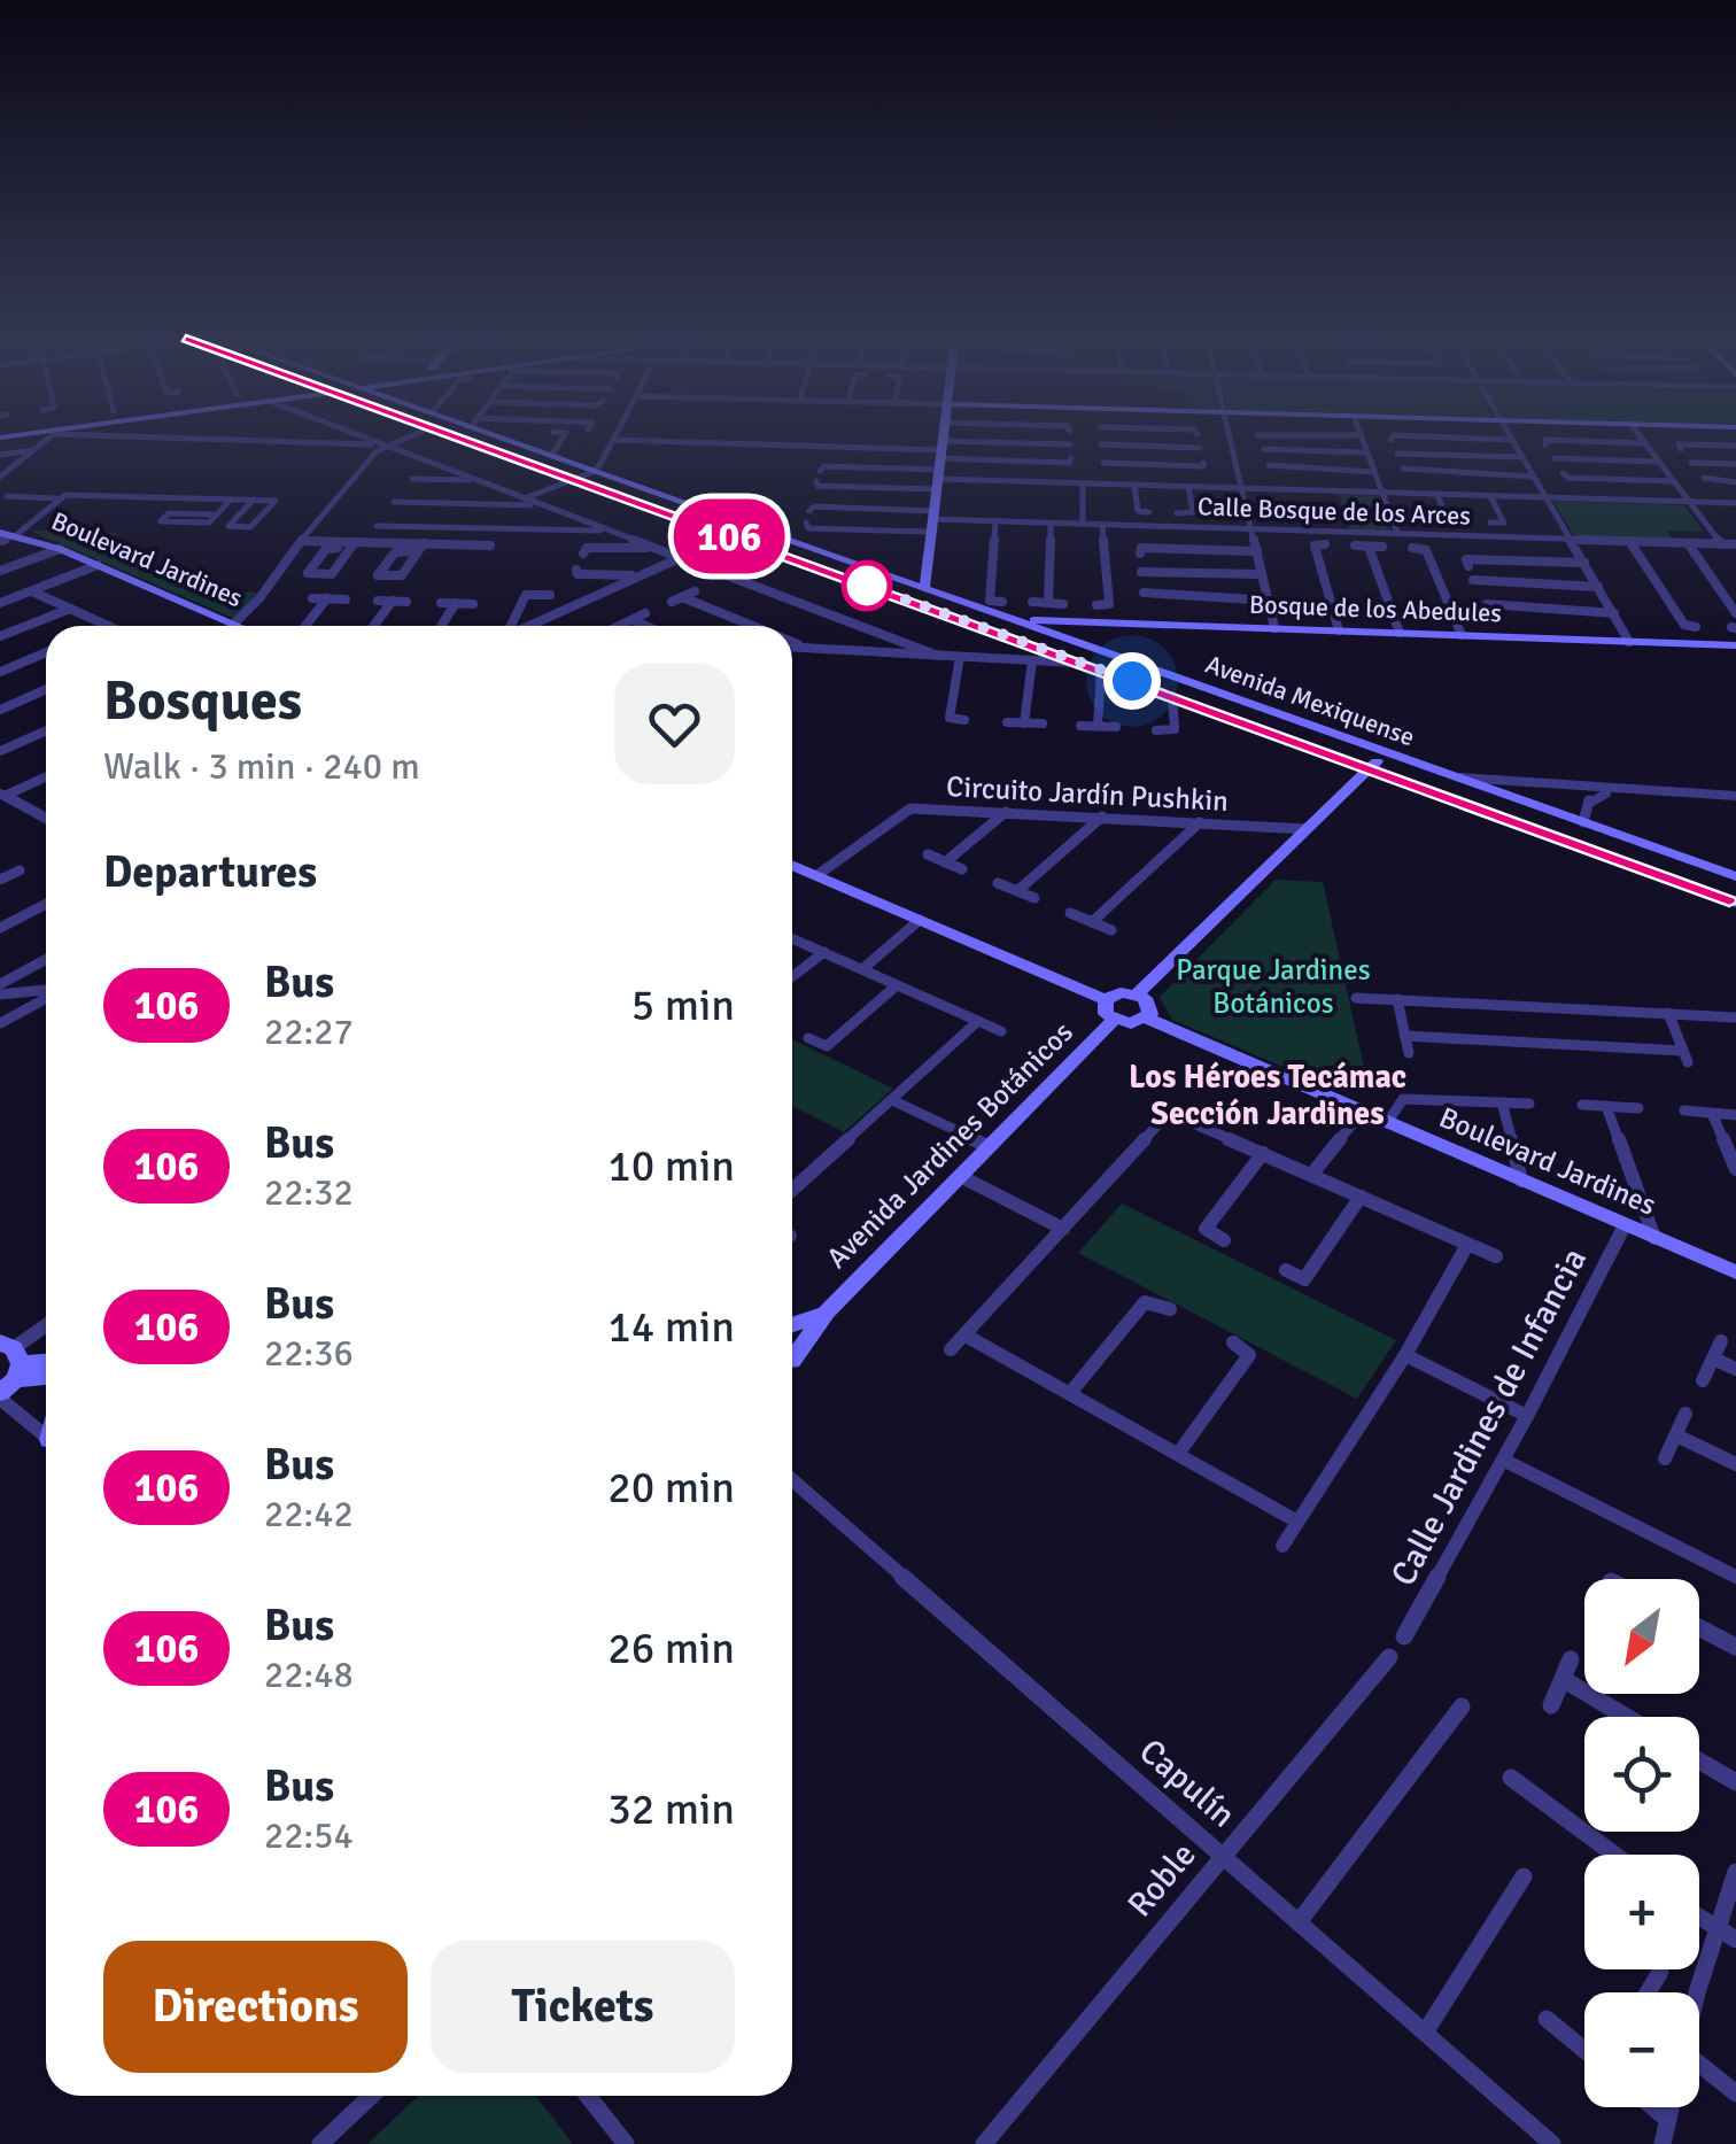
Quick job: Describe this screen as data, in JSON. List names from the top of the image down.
{
  "streets": {
    "main road": [
      "Boulevard Jardines",
      "Bosque de los Abedules",
      "Avenida Mexiquense",
      "Avenida Jardines Botánicos"
    ],
    "street": [
      "Calle Bosque de los Arces",
      "Circuito Jardín Pushkin",
      "Calle Jardines de Infancia",
      "Capulín",
      "Roble"
    ]
  },
  "crossings": [
    ["Boulevard Jardines", "Avenida Jardines Botánicos"],
    ["Boulevard Jardines", "Calle Jardines de Infancia"],
    ["Bosque de los Abedules", "Avenida Mexiquense"],
    ["Capulín", "Roble"]
  ],
  "districts": ["Los Héroes Tecámac Sección Jardines"],
  "parks": ["Parque Jardines Botánicos"],
  "lines": ["bus line 106"],
  "north": "bottom left",
  "page": {
    "on_map": "106",
    "heading": [
      ["Bosques", "Walk · 3 min · 240 m"],
      "Departures"
    ],
    "list": [
      {
        "mark": "106",
        "name": "Bus",
        "note": "22:27",
        "value": "5 min"
      },
      {
        "mark": "106",
        "name": "Bus",
        "note": "22:32",
        "value": "10 min"
      },
      {
        "mark": "106",
        "name": "Bus",
        "note": "22:36",
        "value": "14 min"
      },
      {
        "mark": "106",
        "name": "Bus",
        "note": "22:42",
        "value": "20 min"
      },
      {
        "mark": "106",
        "name": "Bus",
        "note": "22:48",
        "value": "26 min"
      },
      {
        "mark": "106",
        "name": "Bus",
        "note": "22:54",
        "value": "32 min"
      }
    ],
    "map_buttons": ["+", "−"],
    "buttons": ["Directions", "Tickets"]
  }
}
